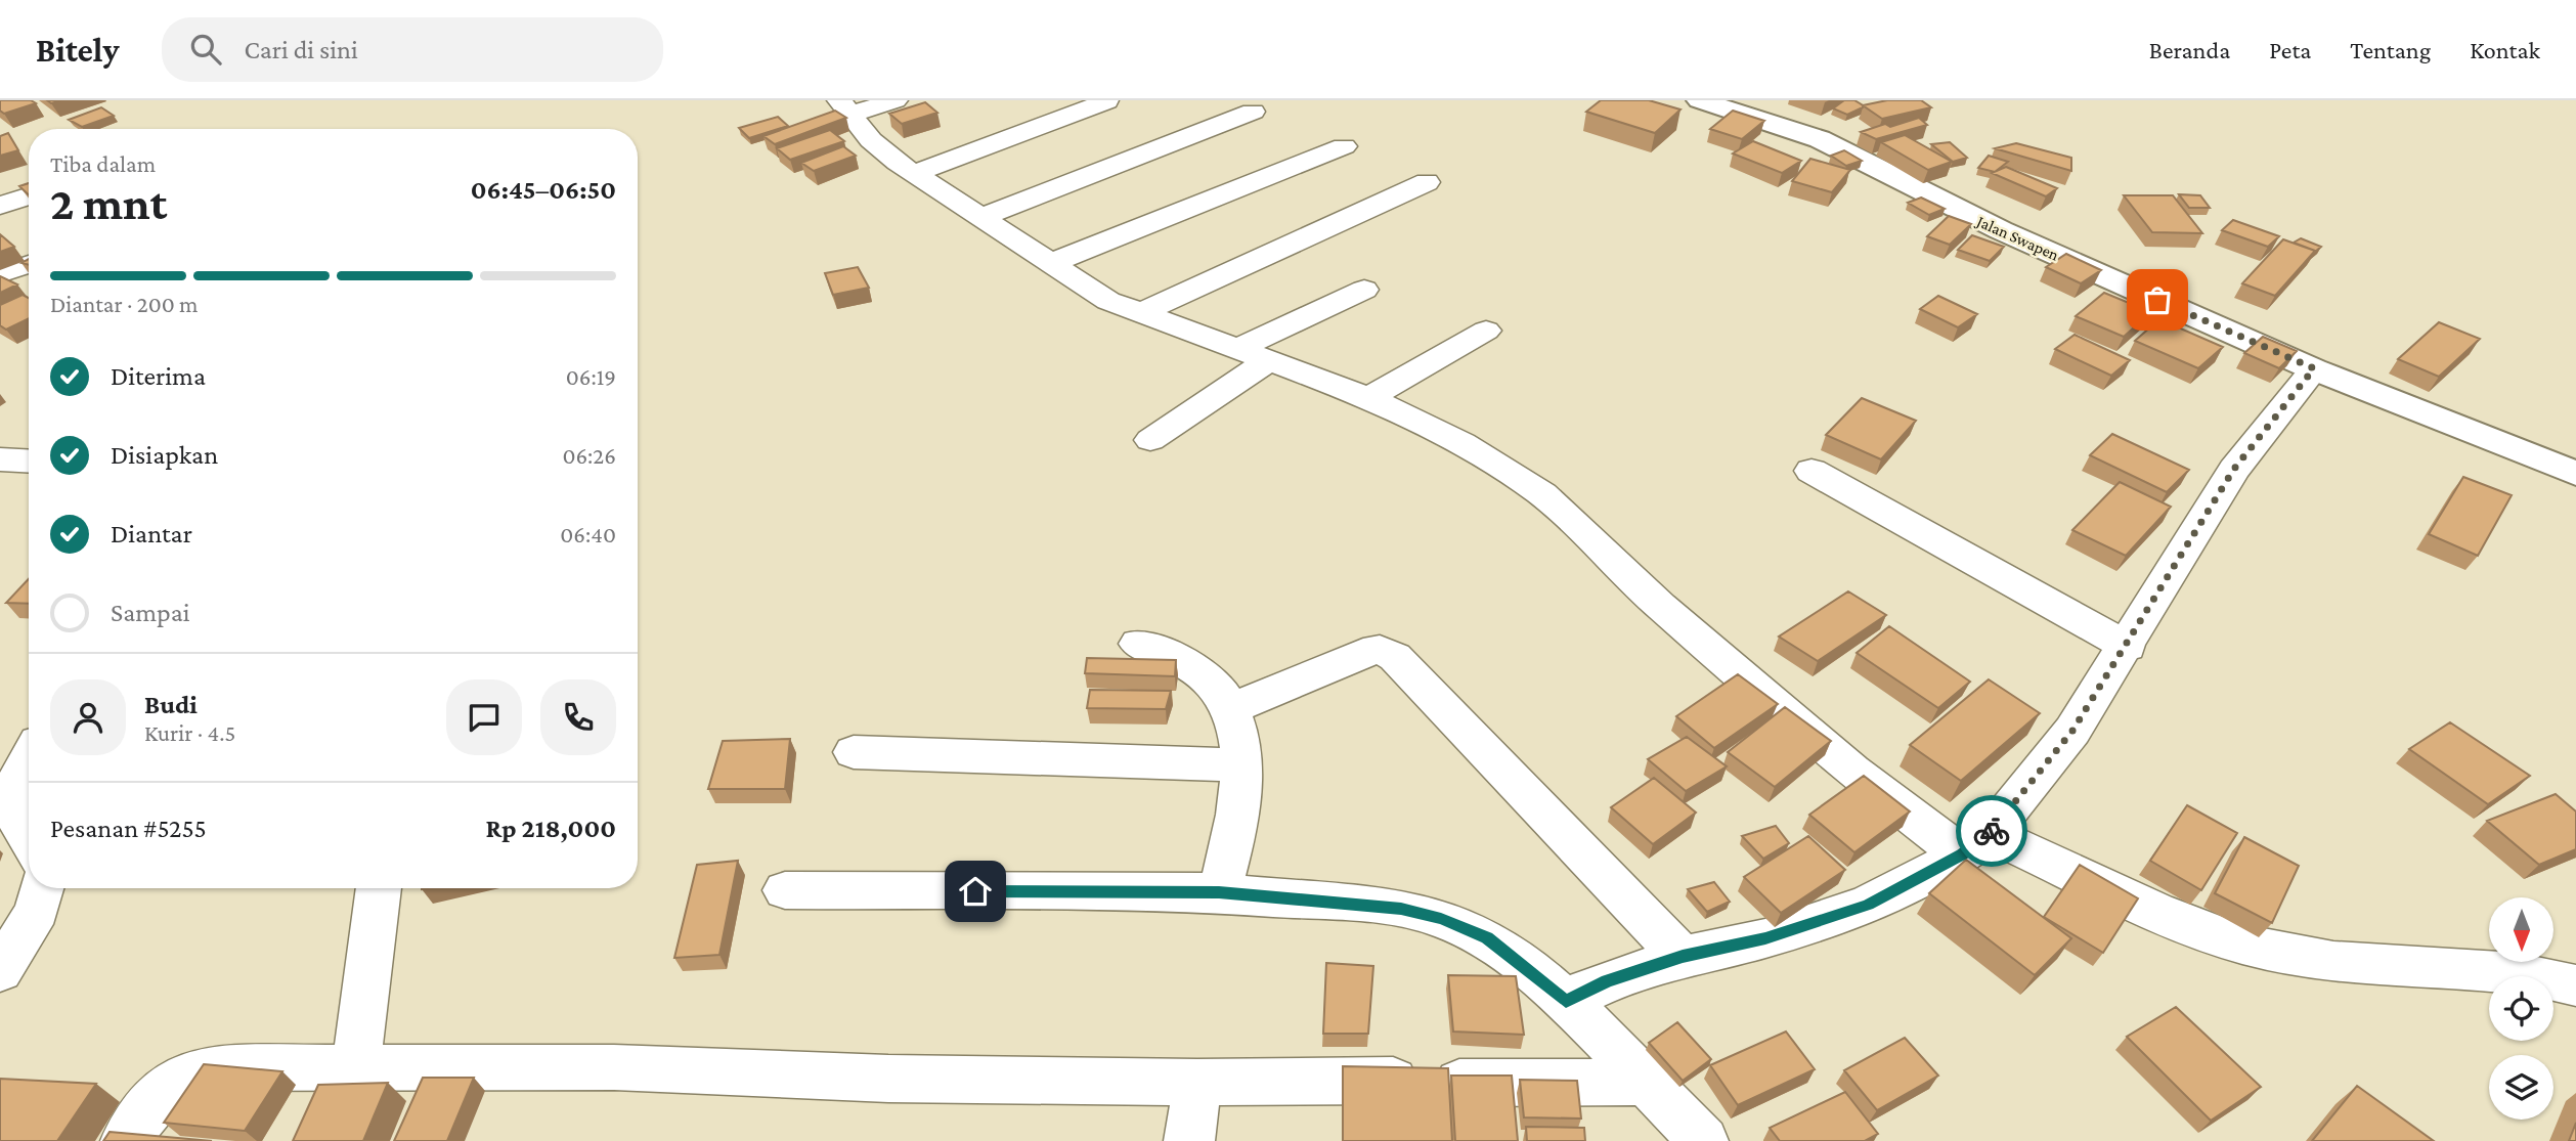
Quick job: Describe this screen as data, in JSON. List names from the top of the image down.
{
  "streets": {
    "main road": ["Jalan Swapen"]
  },
  "north": "bottom",
  "page": {
    "header": "Bitely",
    "search": "Cari di sini",
    "nav": [
      "Beranda",
      "Peta",
      "Tentang",
      "Kontak"
    ],
    "heading": ["2 mnt", "Tiba dalam", "06:45–06:50"],
    "panel": [
      "Budi",
      "Kurir · 4.5",
      "Pesanan #5255",
      "Rp 218,000"
    ],
    "bar": "Diantar · 200 m",
    "list": [
      ["Diterima", "06:19"],
      ["Disiapkan", "06:26"],
      ["Diantar", "06:40"],
      "Sampai"
    ]
  }
}
